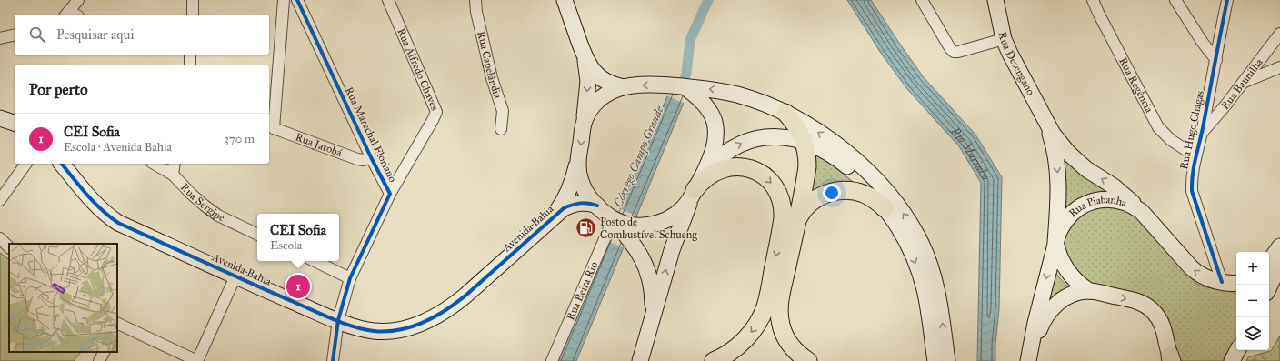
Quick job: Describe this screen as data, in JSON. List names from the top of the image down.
{
  "streets": {
    "main road": ["Rua Desengano", "Rua Piabanha", "Avenida Bahia"],
    "street": [
      "Rua Capelândia",
      "Rua Alfredo Chaves",
      "Rua Baunilha",
      "Rua Regência",
      "Rua Hugo Chagas",
      "Rua Marechal Floriano",
      "Rua Jatobá",
      "Rua Sergipe",
      "Rua Beira Rio"
    ]
  },
  "crossings": [
    ["Rua Desengano", "Rua Piabanha"],
    ["Rua Alfredo Chaves", "Rua Marechal Floriano"],
    ["Rua Baunilha", "Rua Hugo Chagas"],
    ["Rua Regência", "Rua Hugo Chagas"],
    ["Rua Hugo Chagas", "Rua Piabanha"],
    ["Rua Marechal Floriano", "Rua Jatobá"],
    ["Rua Marechal Floriano", "Avenida Bahia"]
  ],
  "water": ["Rio Marinho", "Córrego Campo Grande"],
  "places": {
    "fuel station": ["Posto de Combustível Schueng"]
  },
  "page": {
    "search": "Pesquisar aqui",
    "heading": "Por perto",
    "list": [
      {
        "mark": "1",
        "name": "CEI Sofia",
        "note": "Escola · Avenida Bahia",
        "value": "370 m"
      }
    ],
    "popup": ["CEI Sofia", "Escola"],
    "map_buttons": ["+", "−"],
    "pins": "1"
  }
}
